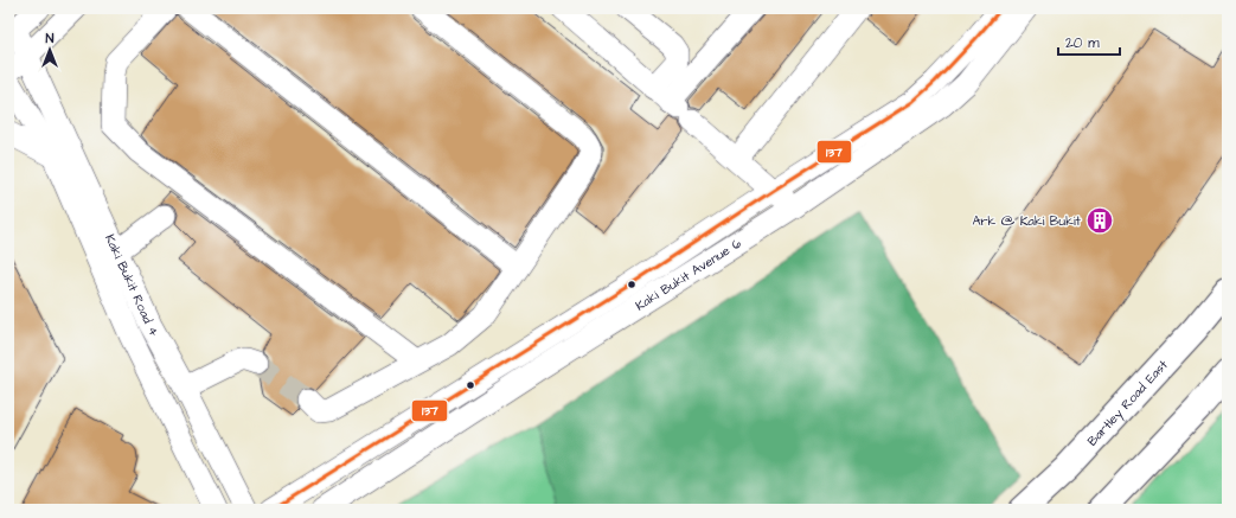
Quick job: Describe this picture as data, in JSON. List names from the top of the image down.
{
  "streets": {
    "highway": ["Bartley Road East"],
    "street": ["Kaki Bukit Avenue 6", "Kaki Bukit Road 4"]
  },
  "places": {
    "building": ["Ark @ Kaki Bukit"]
  },
  "lines": ["transit line 137"],
  "scale_bar": "20 m",
  "north": "top"
}
